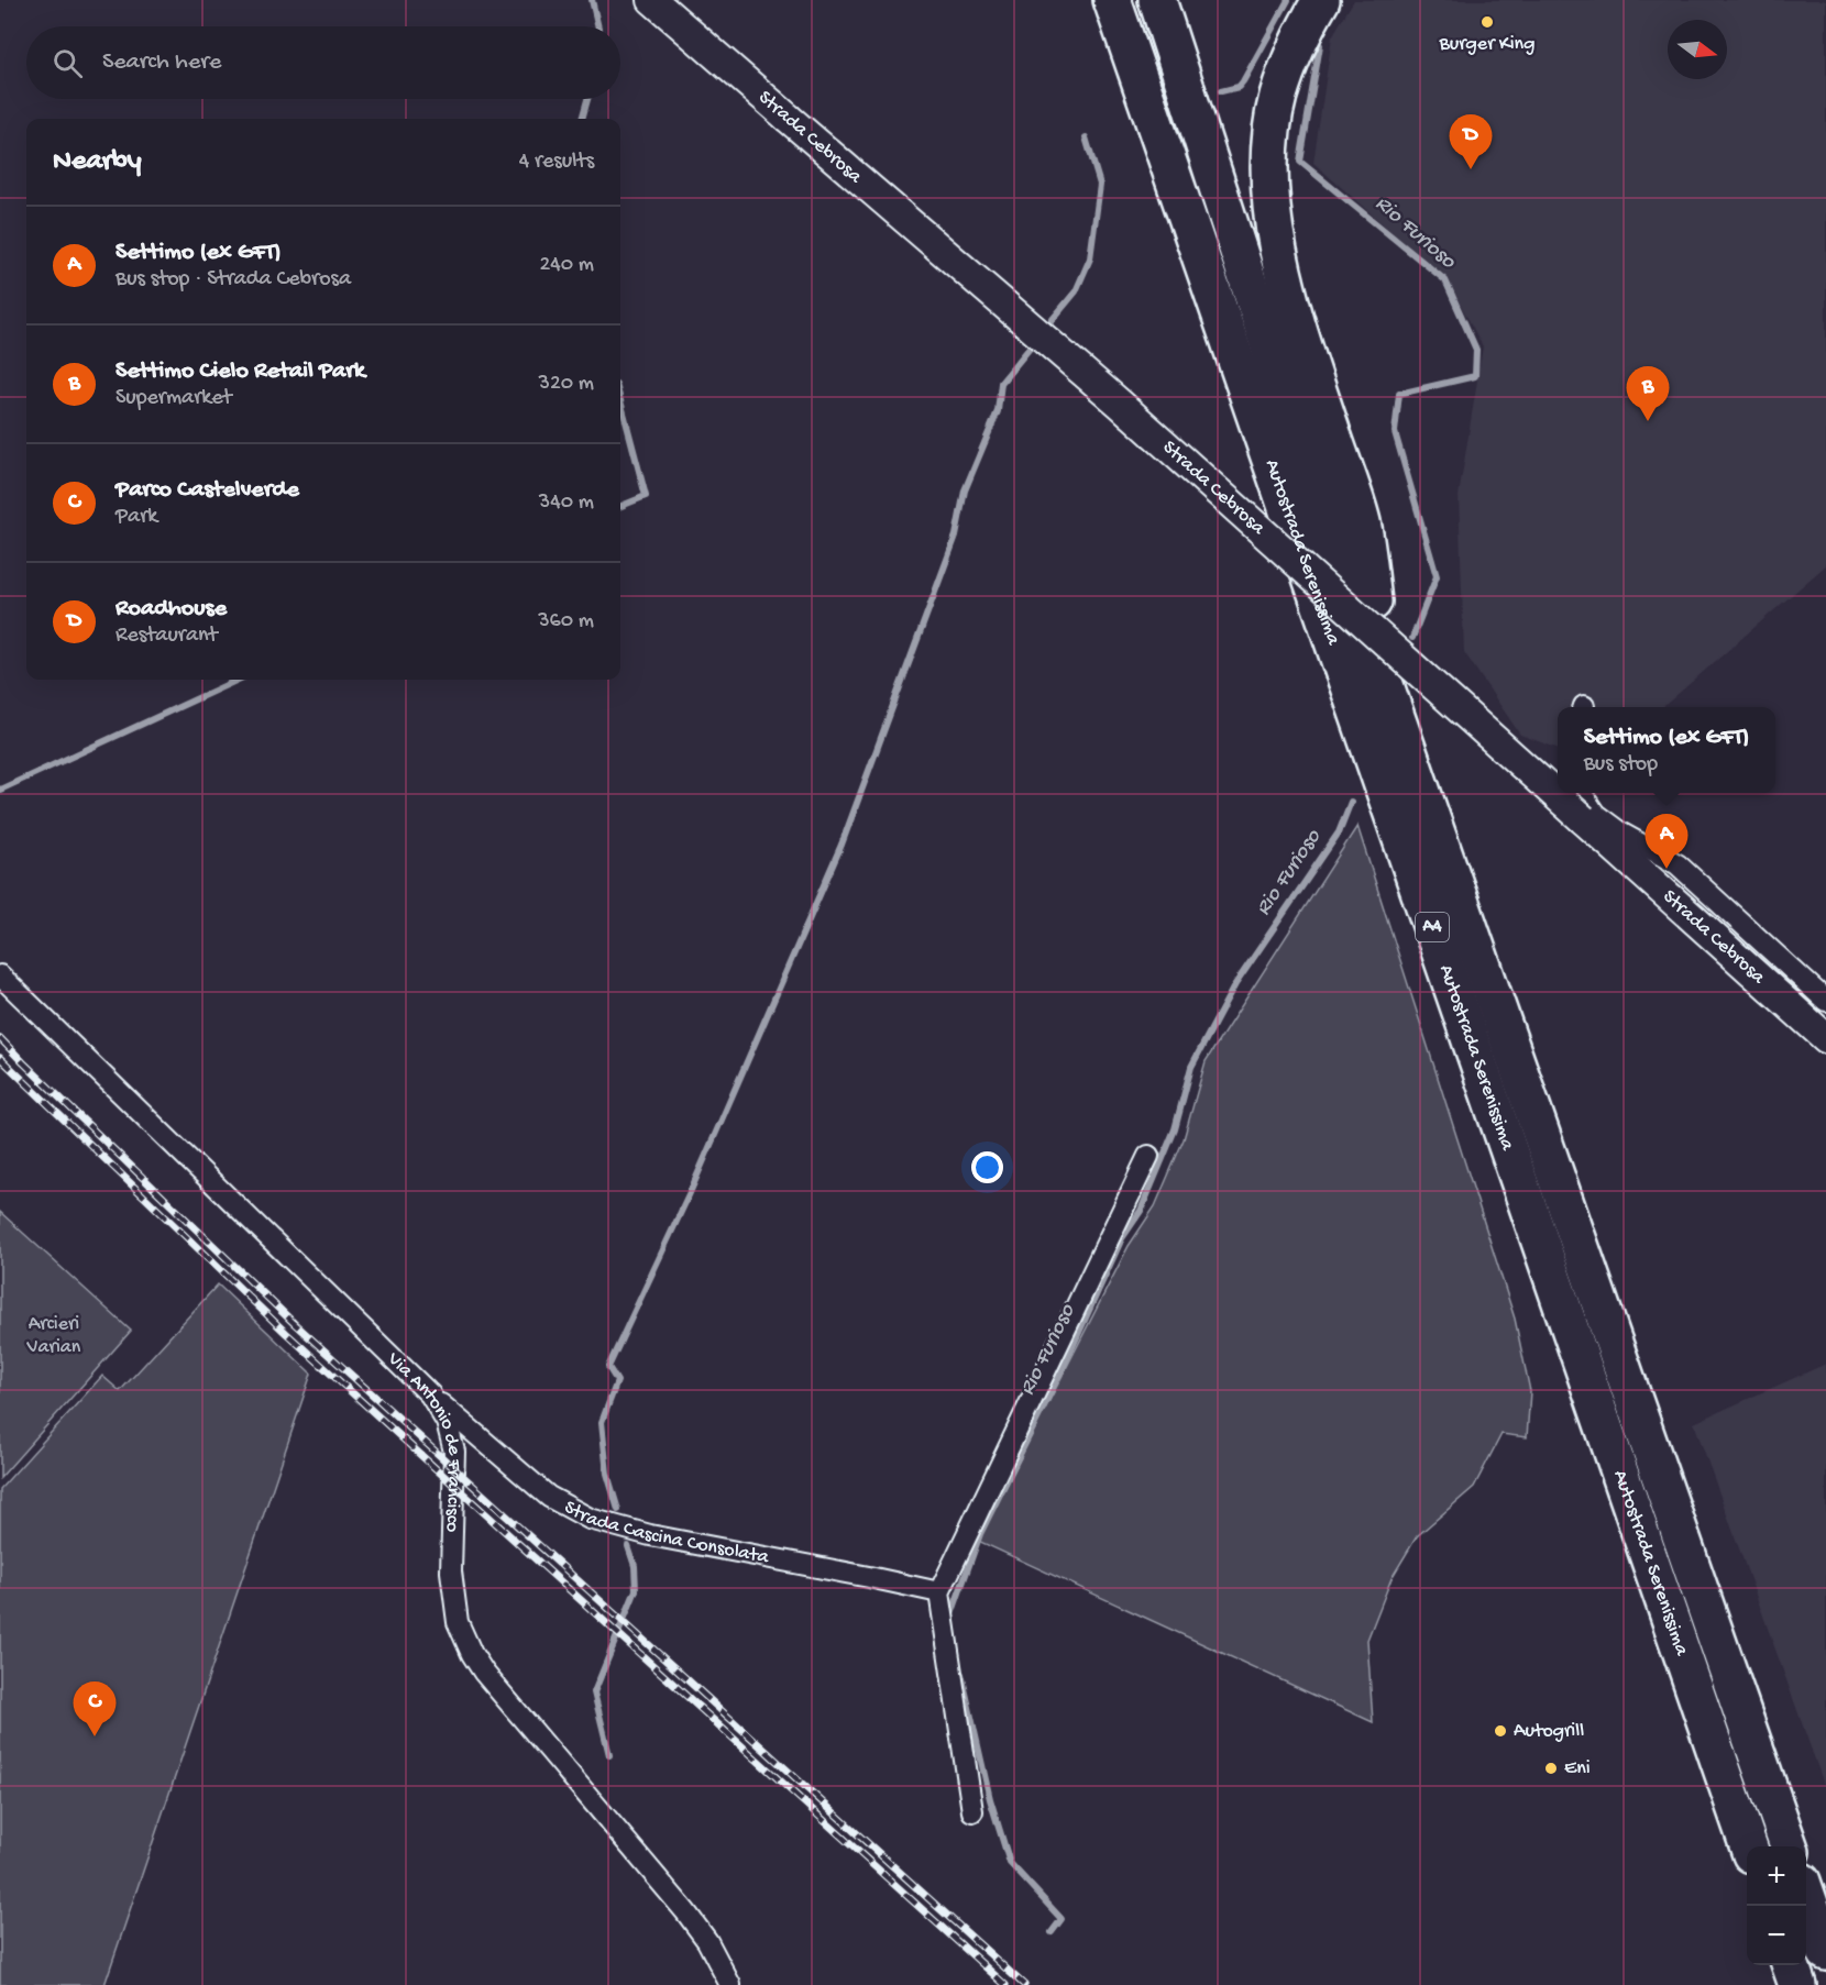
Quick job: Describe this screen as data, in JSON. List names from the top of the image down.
{
  "streets": {
    "highway": ["Autostrada Serenissima", "A4"],
    "main road": ["Strada Cebrosa"],
    "street": ["Via Antonio de Francisco", "Strada Cascina Consolata"]
  },
  "crossings": [
    ["Via Antonio de Francisco", "Strada Cascina Consolata"]
  ],
  "water": ["Rio Furioso"],
  "parks": ["Arcieri Varian"],
  "places": ["Burger King", "Autogrill", "Eni"],
  "north": "right",
  "page": {
    "search": "Search here",
    "pins": [
      "D",
      "B",
      "A",
      "C"
    ],
    "heading": ["Nearby", "4 results"],
    "list": [
      {
        "mark": "A",
        "name": "Settimo (ex GFT)",
        "note": "Bus stop · Strada Cebrosa",
        "value": "240 m"
      },
      {
        "mark": "B",
        "name": "Settimo Cielo Retail Park",
        "note": "Supermarket",
        "value": "320 m"
      },
      {
        "mark": "C",
        "name": "Parco Castelverde",
        "note": "Park",
        "value": "340 m"
      },
      {
        "mark": "D",
        "name": "Roadhouse",
        "note": "Restaurant",
        "value": "360 m"
      }
    ],
    "popup": ["Settimo (ex GFT)", "Bus stop"],
    "map_buttons": ["+", "−"]
  }
}
